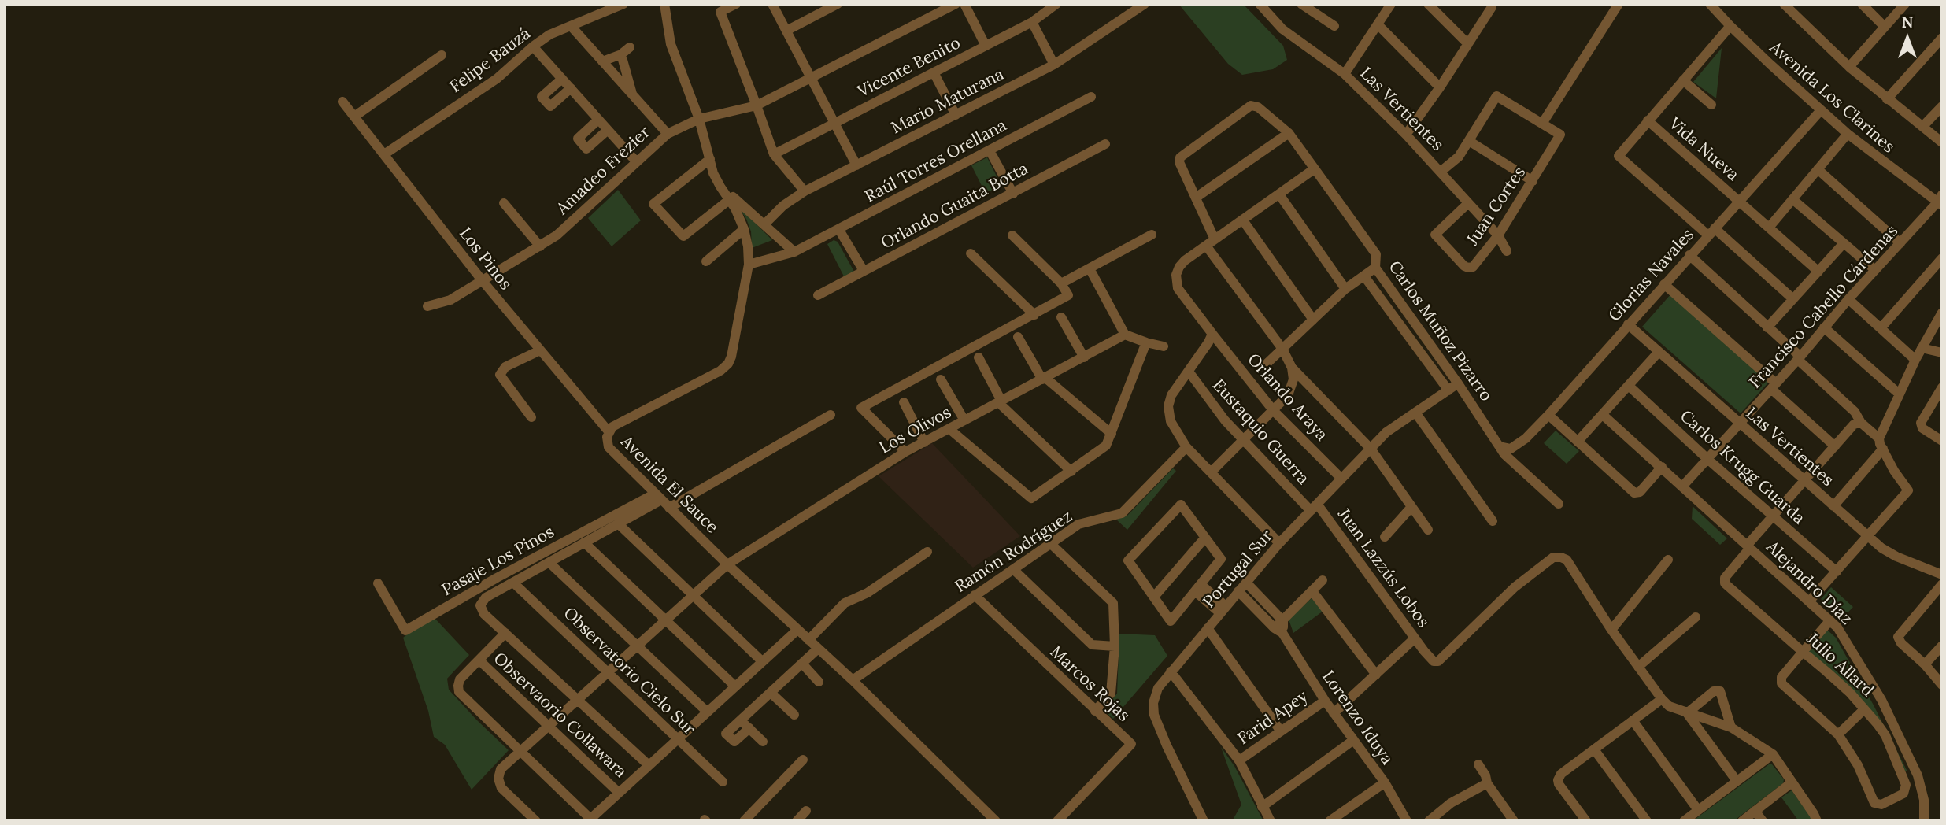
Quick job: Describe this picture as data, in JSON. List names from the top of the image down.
{
  "streets": {
    "street": [
      "Felipe Bauzá",
      "Vicente Benito",
      "Avenida Los Clarines",
      "Mario Maturana",
      "Las Vertientes",
      "Vida Nueva",
      "Raúl Torres Orellana",
      "Amadeo Frezier",
      "Orlando Guaita Botta",
      "Juan Cortes",
      "Los Pinos",
      "Glorias Navales",
      "Francisco Cabello Cárdenas",
      "Carlos Muñoz Pizarro",
      "Orlando Araya",
      "Los Olivos",
      "Eustaquio Guerra",
      "Carlos Krugg Guarda",
      "Avenida El Sauce",
      "Ramón Rodríguez",
      "Pasaje Los Pinos",
      "Juan Lazzús Lobos",
      "Portugal Sur",
      "Alejandro Díaz",
      "Julio Allard",
      "Observatorio Cielo Sur",
      "Marcos Rojas",
      "Observaorio Collawara",
      "Farid Apey",
      "Lorenzo Iduya"
    ]
  },
  "crossings": [
    ["Felipe Bauzá", "Los Pinos"],
    ["Avenida Los Clarines", "Glorias Navales"],
    ["Avenida Los Clarines", "Francisco Cabello Cárdenas"],
    ["Las Vertientes", "Juan Cortes"],
    ["Las Vertientes", "Glorias Navales"],
    ["Las Vertientes", "Francisco Cabello Cárdenas"],
    ["Vida Nueva", "Glorias Navales"],
    ["Raúl Torres Orellana", "Avenida El Sauce"],
    ["Amadeo Frezier", "Los Pinos"],
    ["Amadeo Frezier", "Avenida El Sauce"],
    ["Los Pinos", "Avenida El Sauce"],
    ["Glorias Navales", "Carlos Muñoz Pizarro"],
    ["Francisco Cabello Cárdenas", "Carlos Krugg Guarda"],
    ["Francisco Cabello Cárdenas", "Alejandro Díaz"],
    ["Carlos Muñoz Pizarro", "Portugal Sur"],
    ["Orlando Araya", "Portugal Sur"],
    ["Los Olivos", "Avenida El Sauce"],
    ["Los Olivos", "Observatorio Cielo Sur"],
    ["Los Olivos", "Observaorio Collawara"],
    ["Eustaquio Guerra", "Juan Lazzús Lobos"],
    ["Eustaquio Guerra", "Portugal Sur"],
    ["Avenida El Sauce", "Ramón Rodríguez"],
    ["Avenida El Sauce", "Pasaje Los Pinos"],
    ["Ramón Rodríguez", "Marcos Rojas"],
    ["Juan Lazzús Lobos", "Portugal Sur"],
    ["Juan Lazzús Lobos", "Farid Apey"],
    ["Portugal Sur", "Lorenzo Iduya"],
    ["Alejandro Díaz", "Julio Allard"],
    ["Farid Apey", "Lorenzo Iduya"]
  ],
  "north": "top"
}
